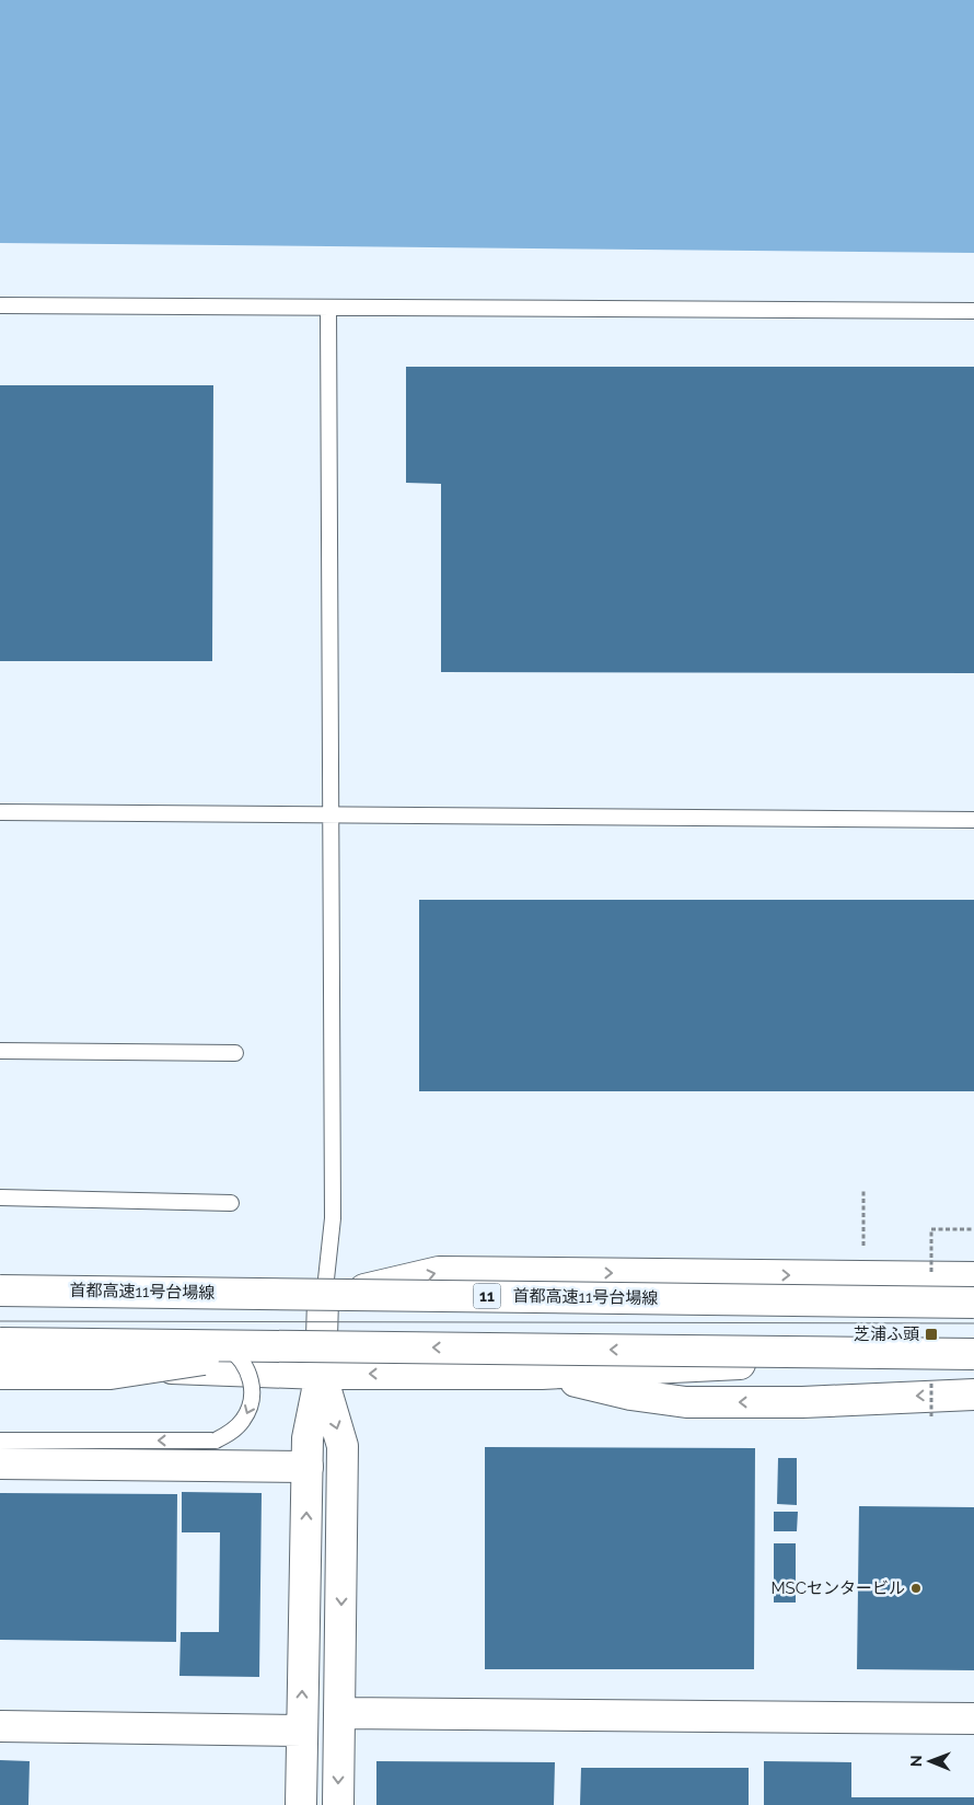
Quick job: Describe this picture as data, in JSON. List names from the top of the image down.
{
  "streets": {
    "main road": ["首都高速11号台場線", "11"]
  },
  "places": {
    "transit": ["芝浦ふ頭"],
    "other": ["MSCセンタービル"]
  },
  "north": "left"
}
